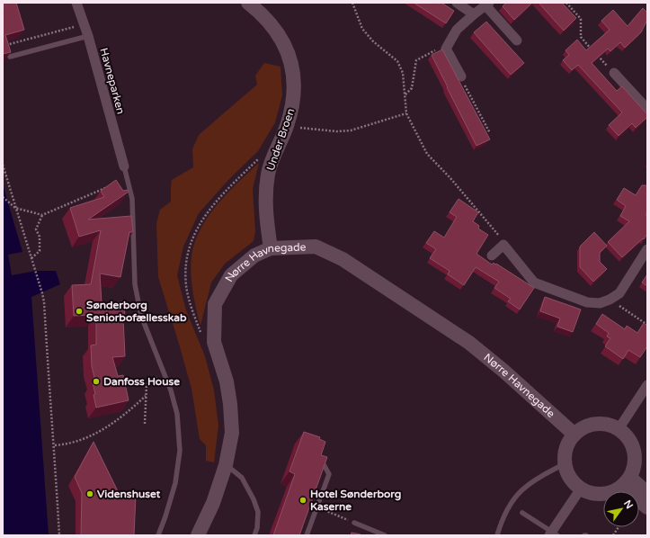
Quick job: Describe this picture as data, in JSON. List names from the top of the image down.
{
  "streets": {
    "street": ["Havneparken", "Under Broen", "Nørre Havnegade"]
  },
  "crossings": [
    ["Under Broen", "Nørre Havnegade"]
  ],
  "places": [
    "Sønderborg Seniorbofællesskab",
    "Danfoss House",
    "Videnshuset",
    "Hotel Sønderborg Kaserne"
  ],
  "north": "top right"
}
